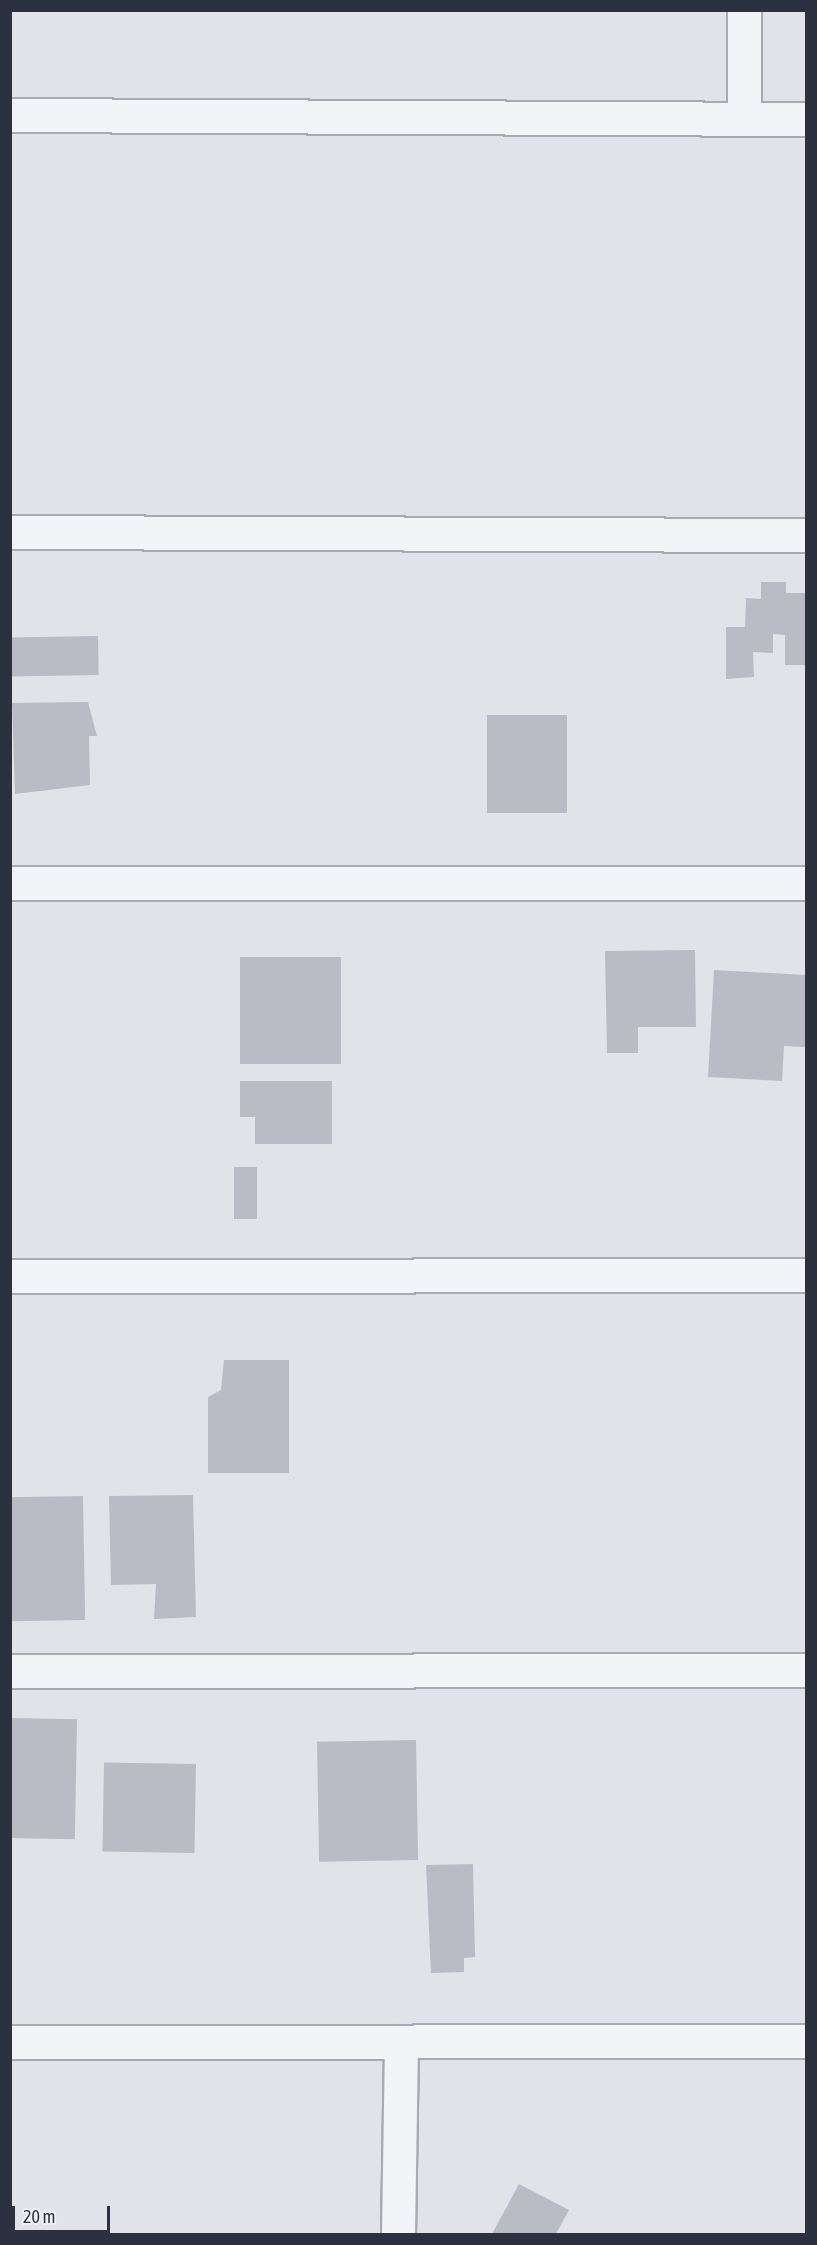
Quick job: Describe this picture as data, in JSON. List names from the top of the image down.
{
  "scale_bar": "20 m"
}
